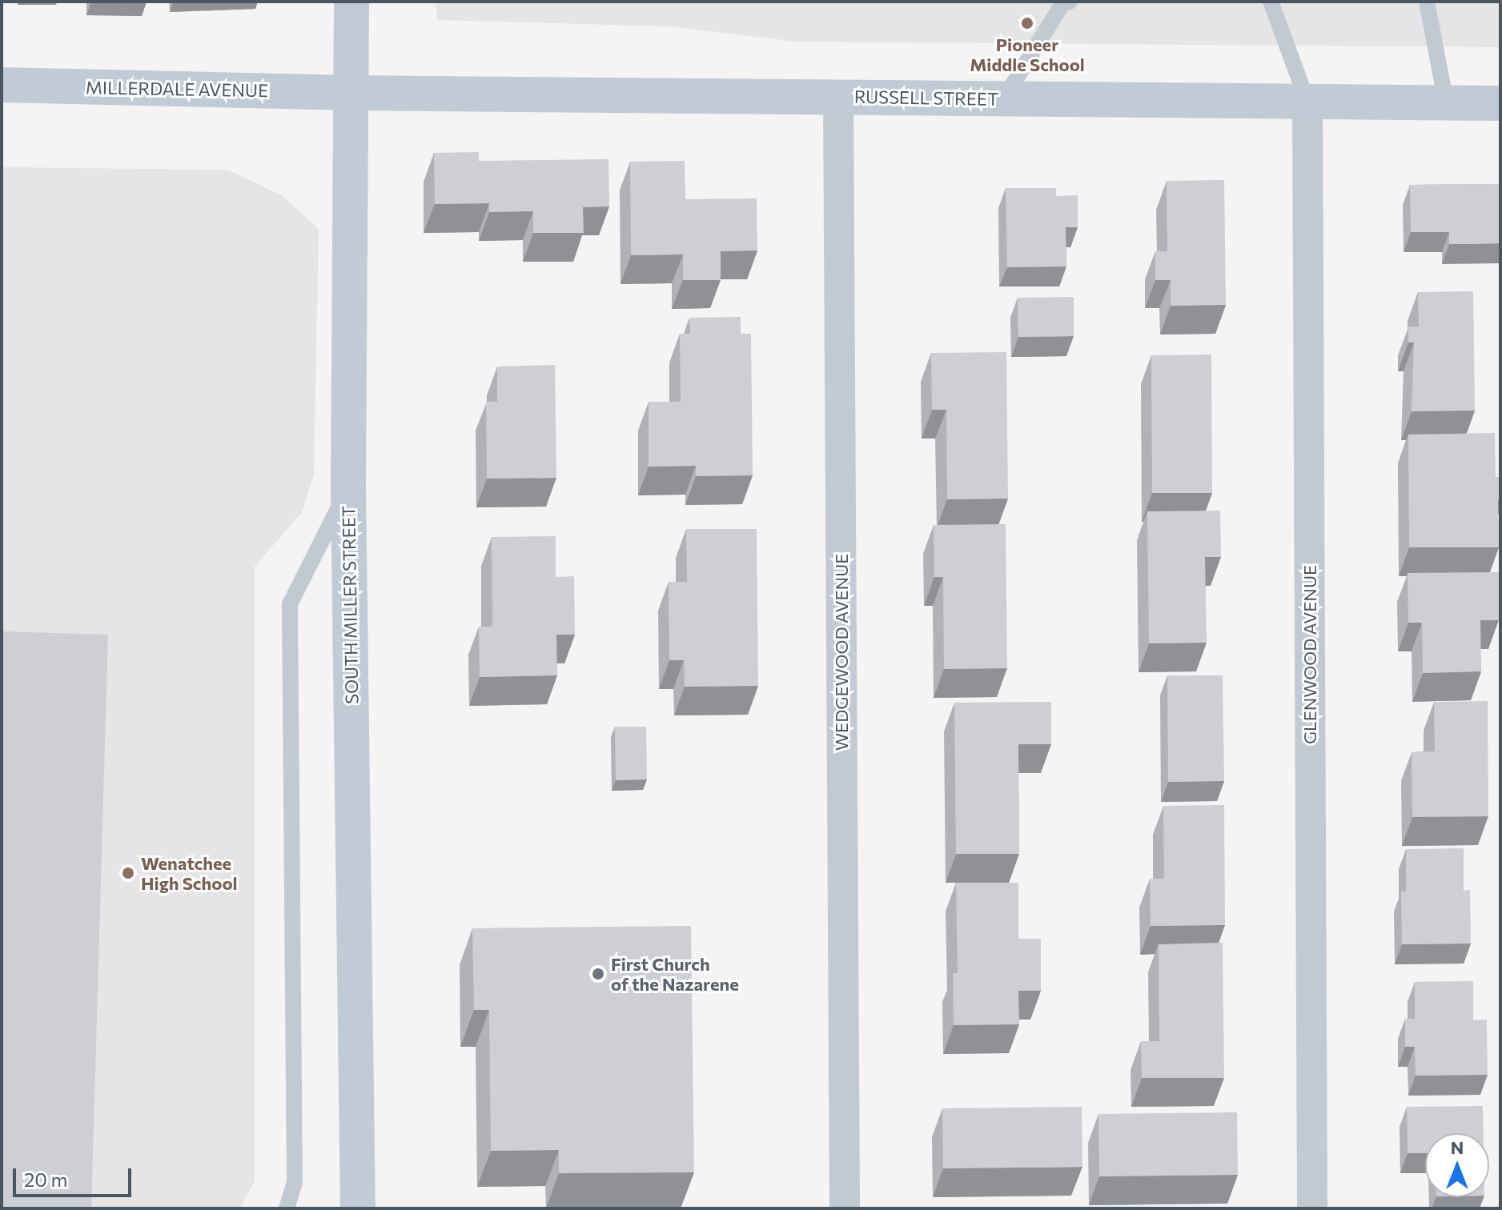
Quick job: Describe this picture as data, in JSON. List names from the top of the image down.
{
  "streets": {
    "street": [
      "MILLERDALE AVENUE",
      "RUSSELL STREET",
      "SOUTH MILLER STREET",
      "WEDGEWOOD AVENUE",
      "GLENWOOD AVENUE"
    ]
  },
  "crossings": [
    ["MILLERDALE AVENUE", "RUSSELL STREET"],
    ["MILLERDALE AVENUE", "SOUTH MILLER STREET"],
    ["RUSSELL STREET", "SOUTH MILLER STREET"],
    ["RUSSELL STREET", "WEDGEWOOD AVENUE"],
    ["RUSSELL STREET", "GLENWOOD AVENUE"]
  ],
  "places": ["Pioneer Middle School", "Wenatchee High School", "First Church of the Nazarene"],
  "scale_bar": "20 m",
  "north": "top"
}
